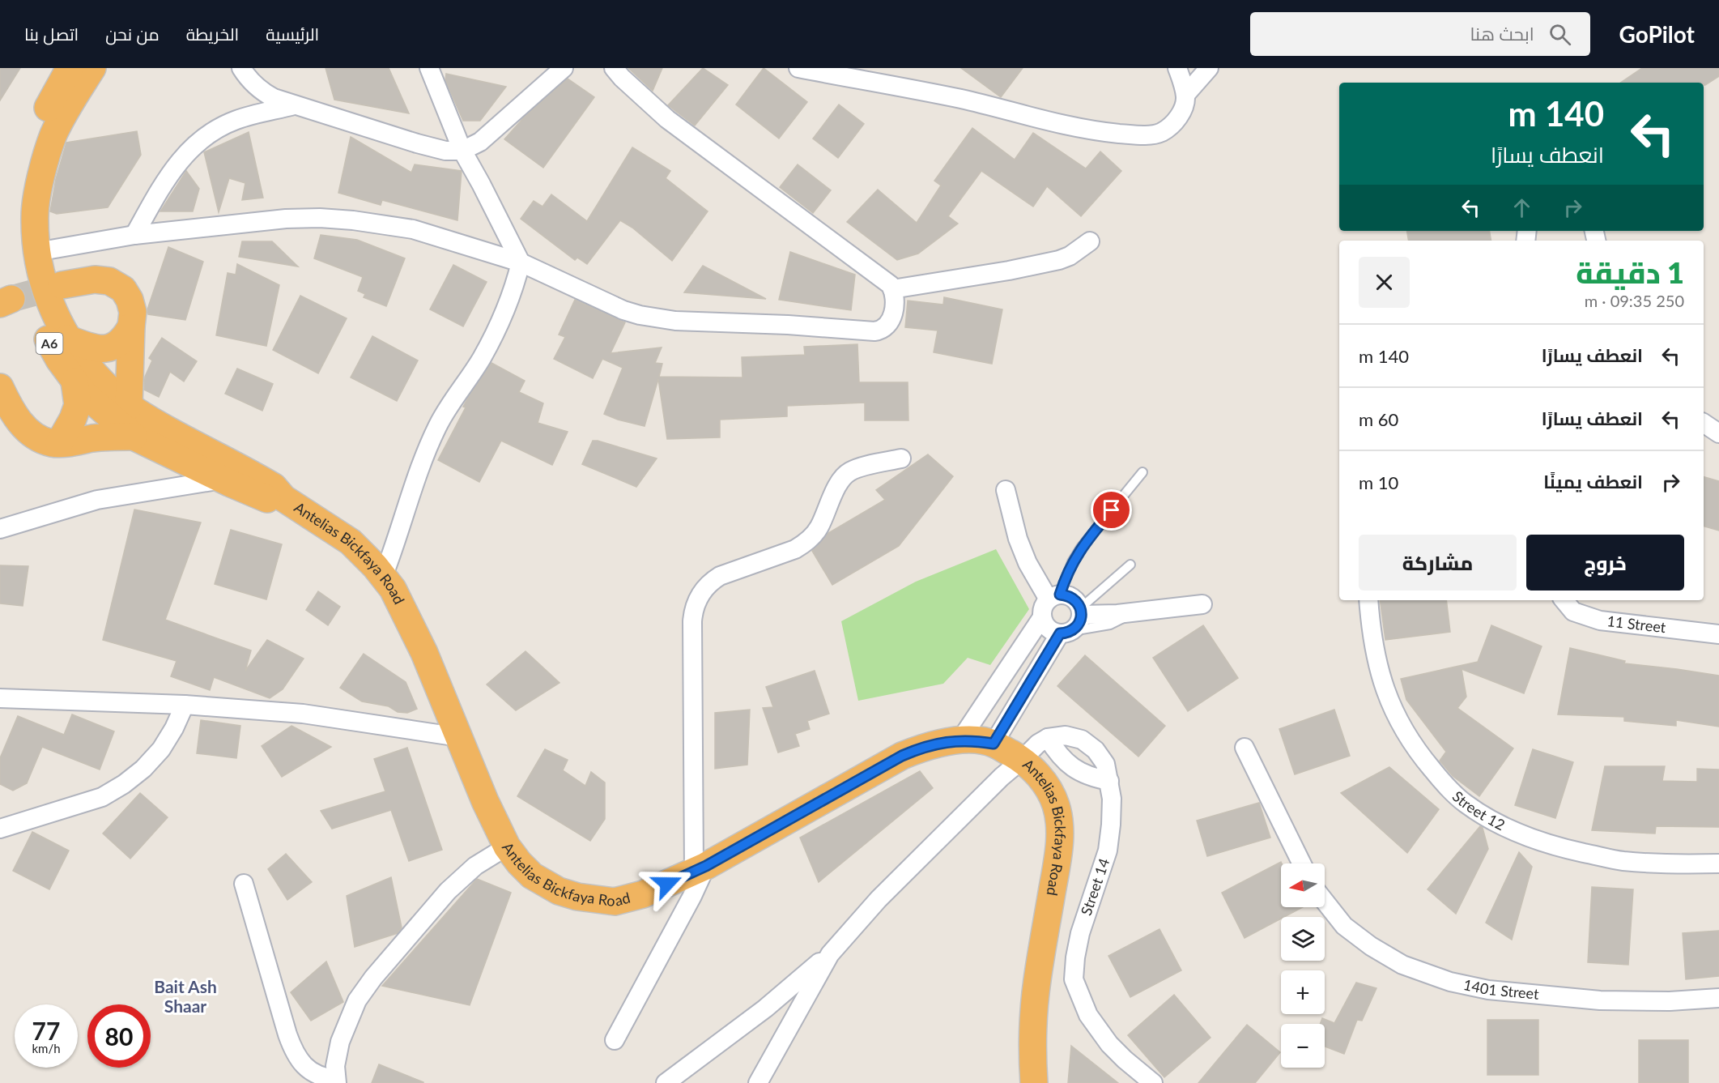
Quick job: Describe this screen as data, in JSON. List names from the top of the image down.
{
  "streets": {
    "highway": ["A6", "Antelias Bickfaya Road"],
    "street": [
      "11 Street",
      "Street 12",
      "Street 14",
      "1401 Street"
    ]
  },
  "districts": ["Bait Ash Shaar"],
  "north": "left",
  "page": {
    "header": "GoPilot",
    "search": "ابحث هنا",
    "nav": [
      "الرئيسية",
      "الخريطة",
      "من نحن",
      "اتصل بنا"
    ],
    "turn": ["140 m", "انعطف يسارًا"],
    "heading": ["1 دقيقة", "250 m · 09:35"],
    "list": [
      {
        "name": "انعطف يسارًا",
        "value": "140 m"
      },
      {
        "name": "انعطف يسارًا",
        "value": "60 m"
      },
      {
        "name": "انعطف يمينًا",
        "value": "10 m"
      }
    ],
    "buttons": ["خروج", "مشاركة"],
    "map_buttons": ["+", "−"],
    "speed": "77 km/h",
    "limit": "80"
  }
}
